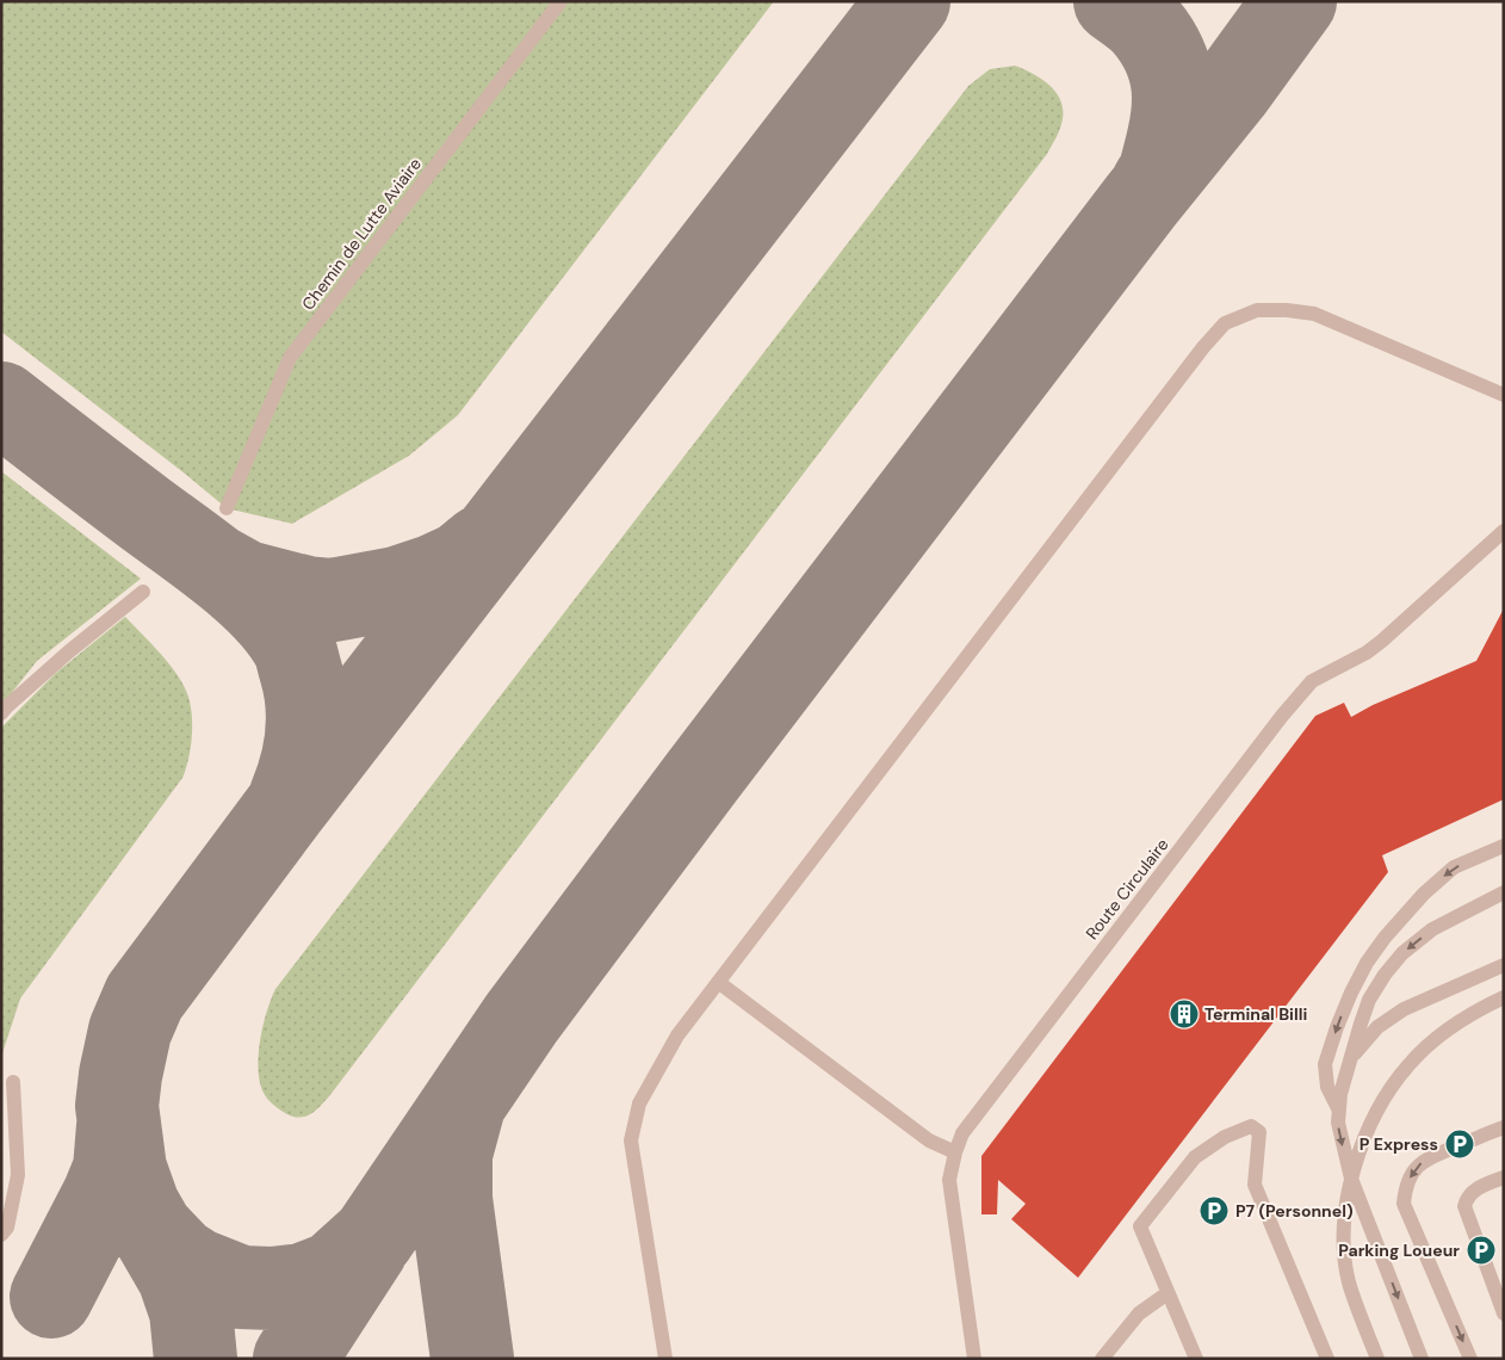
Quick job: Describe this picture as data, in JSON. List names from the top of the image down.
{
  "streets": {
    "street": ["Chemin de Lutte Aviaire", "Route Circulaire"]
  },
  "places": {
    "building": ["Terminal Billi"],
    "parking": ["P Express", "P7 (Personnel)", "Parking Loueur"]
  }
}
